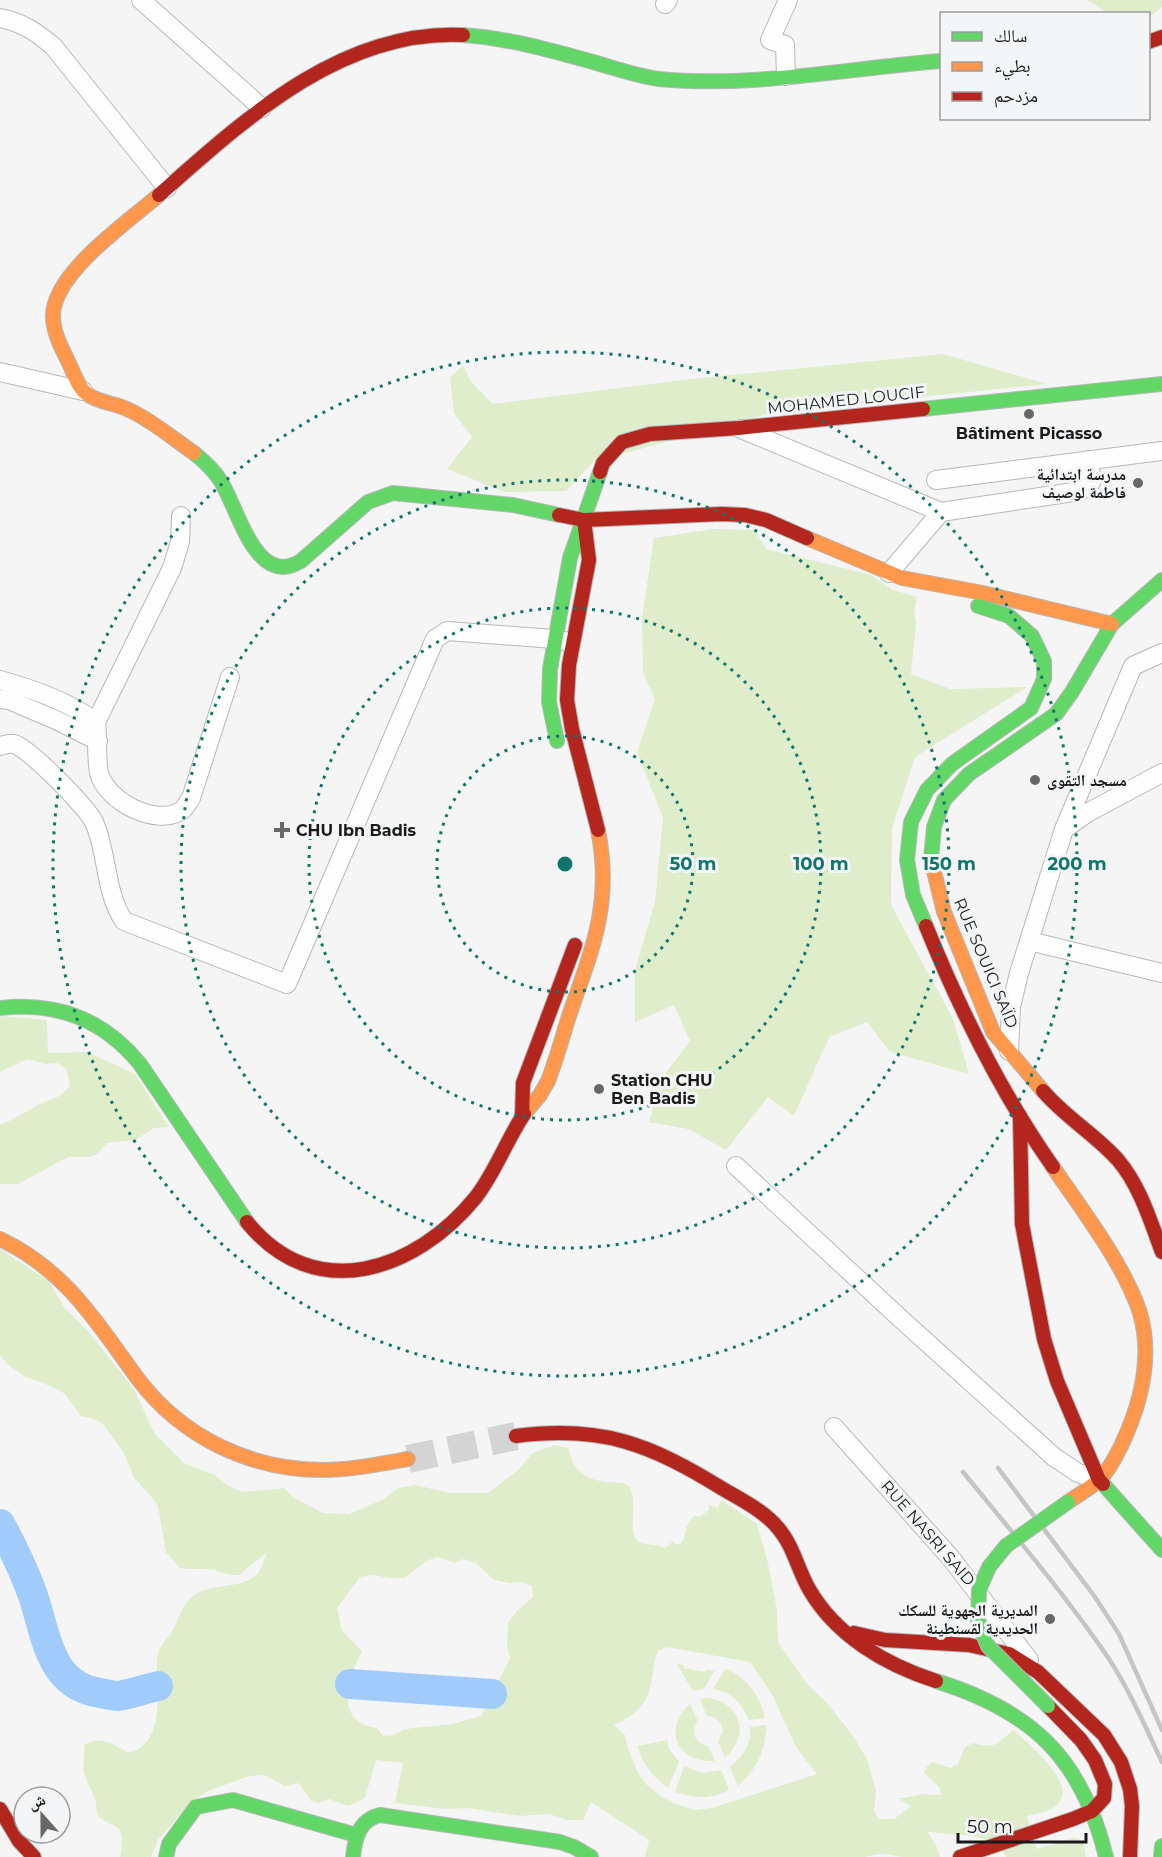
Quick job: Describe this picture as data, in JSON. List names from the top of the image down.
{
  "streets": {
    "main road": ["MOHAMED LOUCIF", "RUE SOUICI SAÏD"],
    "street": ["RUE NASRI SAID"]
  },
  "places": {
    "other": [
      "Bâtiment Picasso",
      "مدرسة ابتدائية فاطمة لوصيف",
      "مسجد التقوى",
      "Station CHU Ben Badis",
      "المديرية الجهوية للسكك الحديدية لقسنطينة"
    ],
    "health": ["CHU Ibn Badis"]
  },
  "legend": ["سالك", "بطيء", "مزدحم"],
  "scale_bar": "50 m",
  "north": "top",
  "rings": [
    "50 m",
    "100 m",
    "150 m",
    "200 m"
  ]
}
